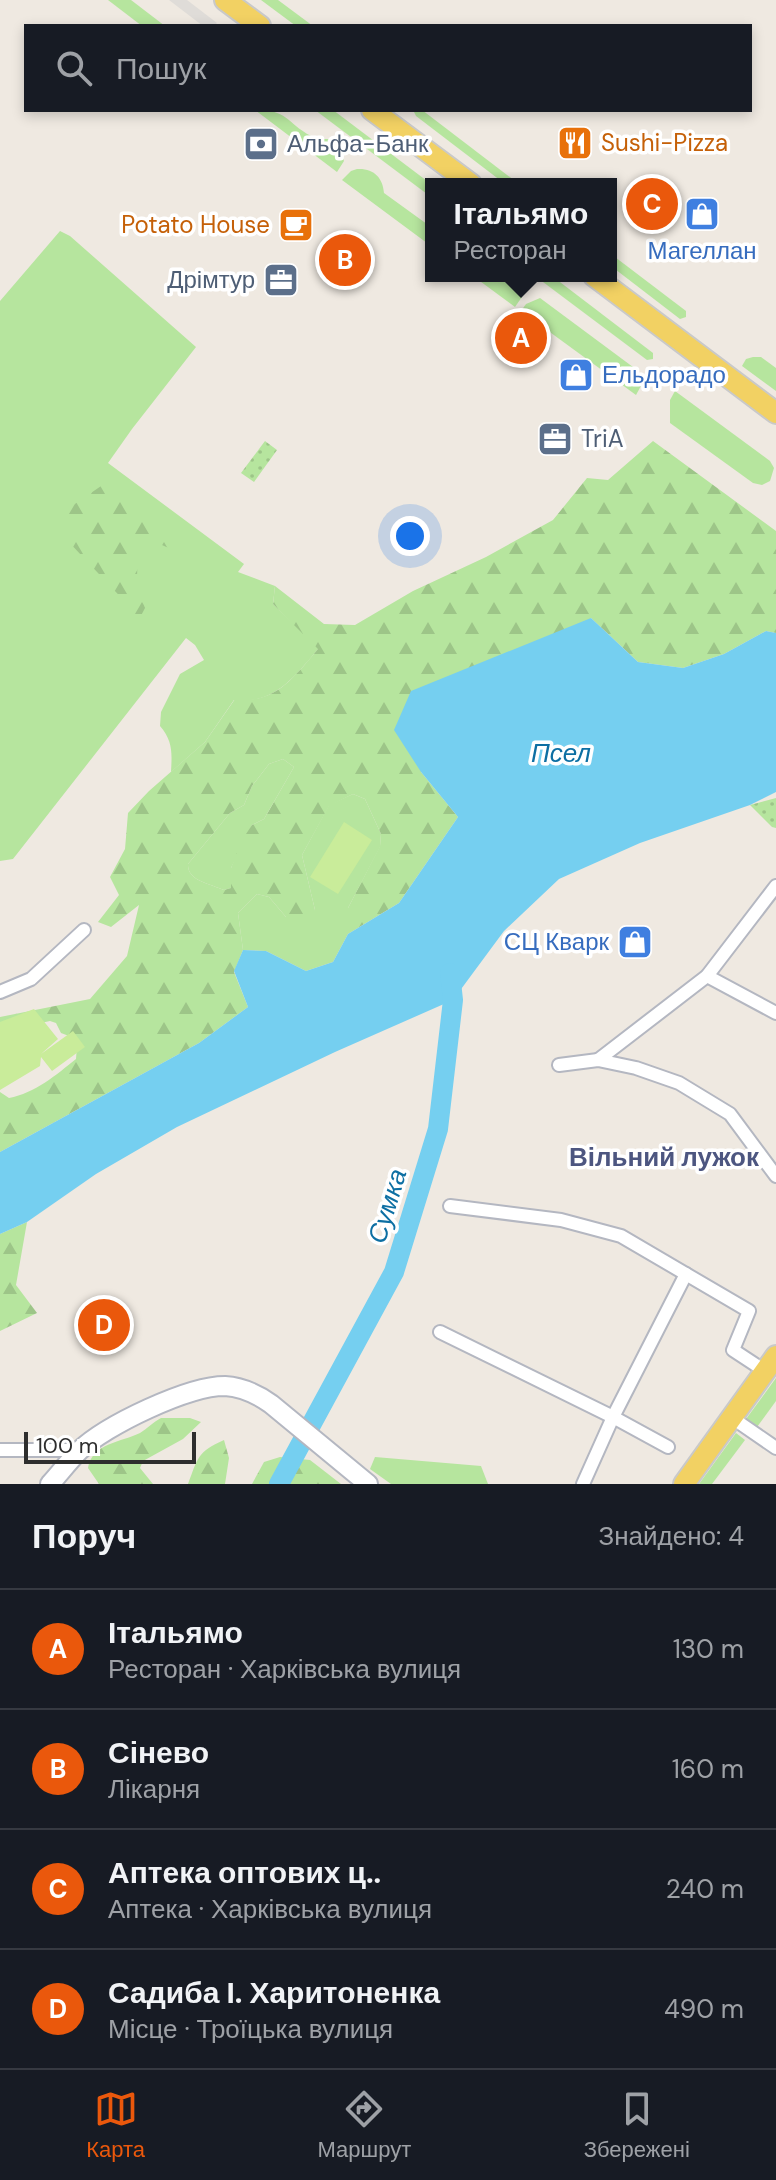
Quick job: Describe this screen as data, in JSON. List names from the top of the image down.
{
  "districts": ["Вільний лужок"],
  "water": ["Псел", "Сумка"],
  "places": {
    "restaurant": ["Sushi-Pizza"],
    "bank": ["Альфа-Банк"],
    "shop": ["Магеллан", "Ельдорадо", "СЦ Кварк"],
    "cafe": ["Potato House"],
    "office": ["Дрімтур", "TriA"]
  },
  "scale_bar": "100 m",
  "page": {
    "search": "Пошук",
    "pins": [
      "C",
      "B",
      "A",
      "D"
    ],
    "popup": ["Італьямо", "Ресторан"],
    "scale": "100 m",
    "heading": ["Поруч", "Знайдено: 4"],
    "list": [
      {
        "mark": "A",
        "name": "Італьямо",
        "note": "Ресторан · Харківська вулиця",
        "value": "130 m"
      },
      {
        "mark": "B",
        "name": "Сінево",
        "note": "Лікарня",
        "value": "160 m"
      },
      {
        "mark": "C",
        "name": "Аптека оптових ц..",
        "note": "Аптека · Харківська вулиця",
        "value": "240 m"
      },
      {
        "mark": "D",
        "name": "Садиба І. Харитоненка",
        "note": "Місце · Троїцька вулиця",
        "value": "490 m"
      }
    ],
    "nav": ["Карта", "Маршрут", "Збережені"]
  }
}
